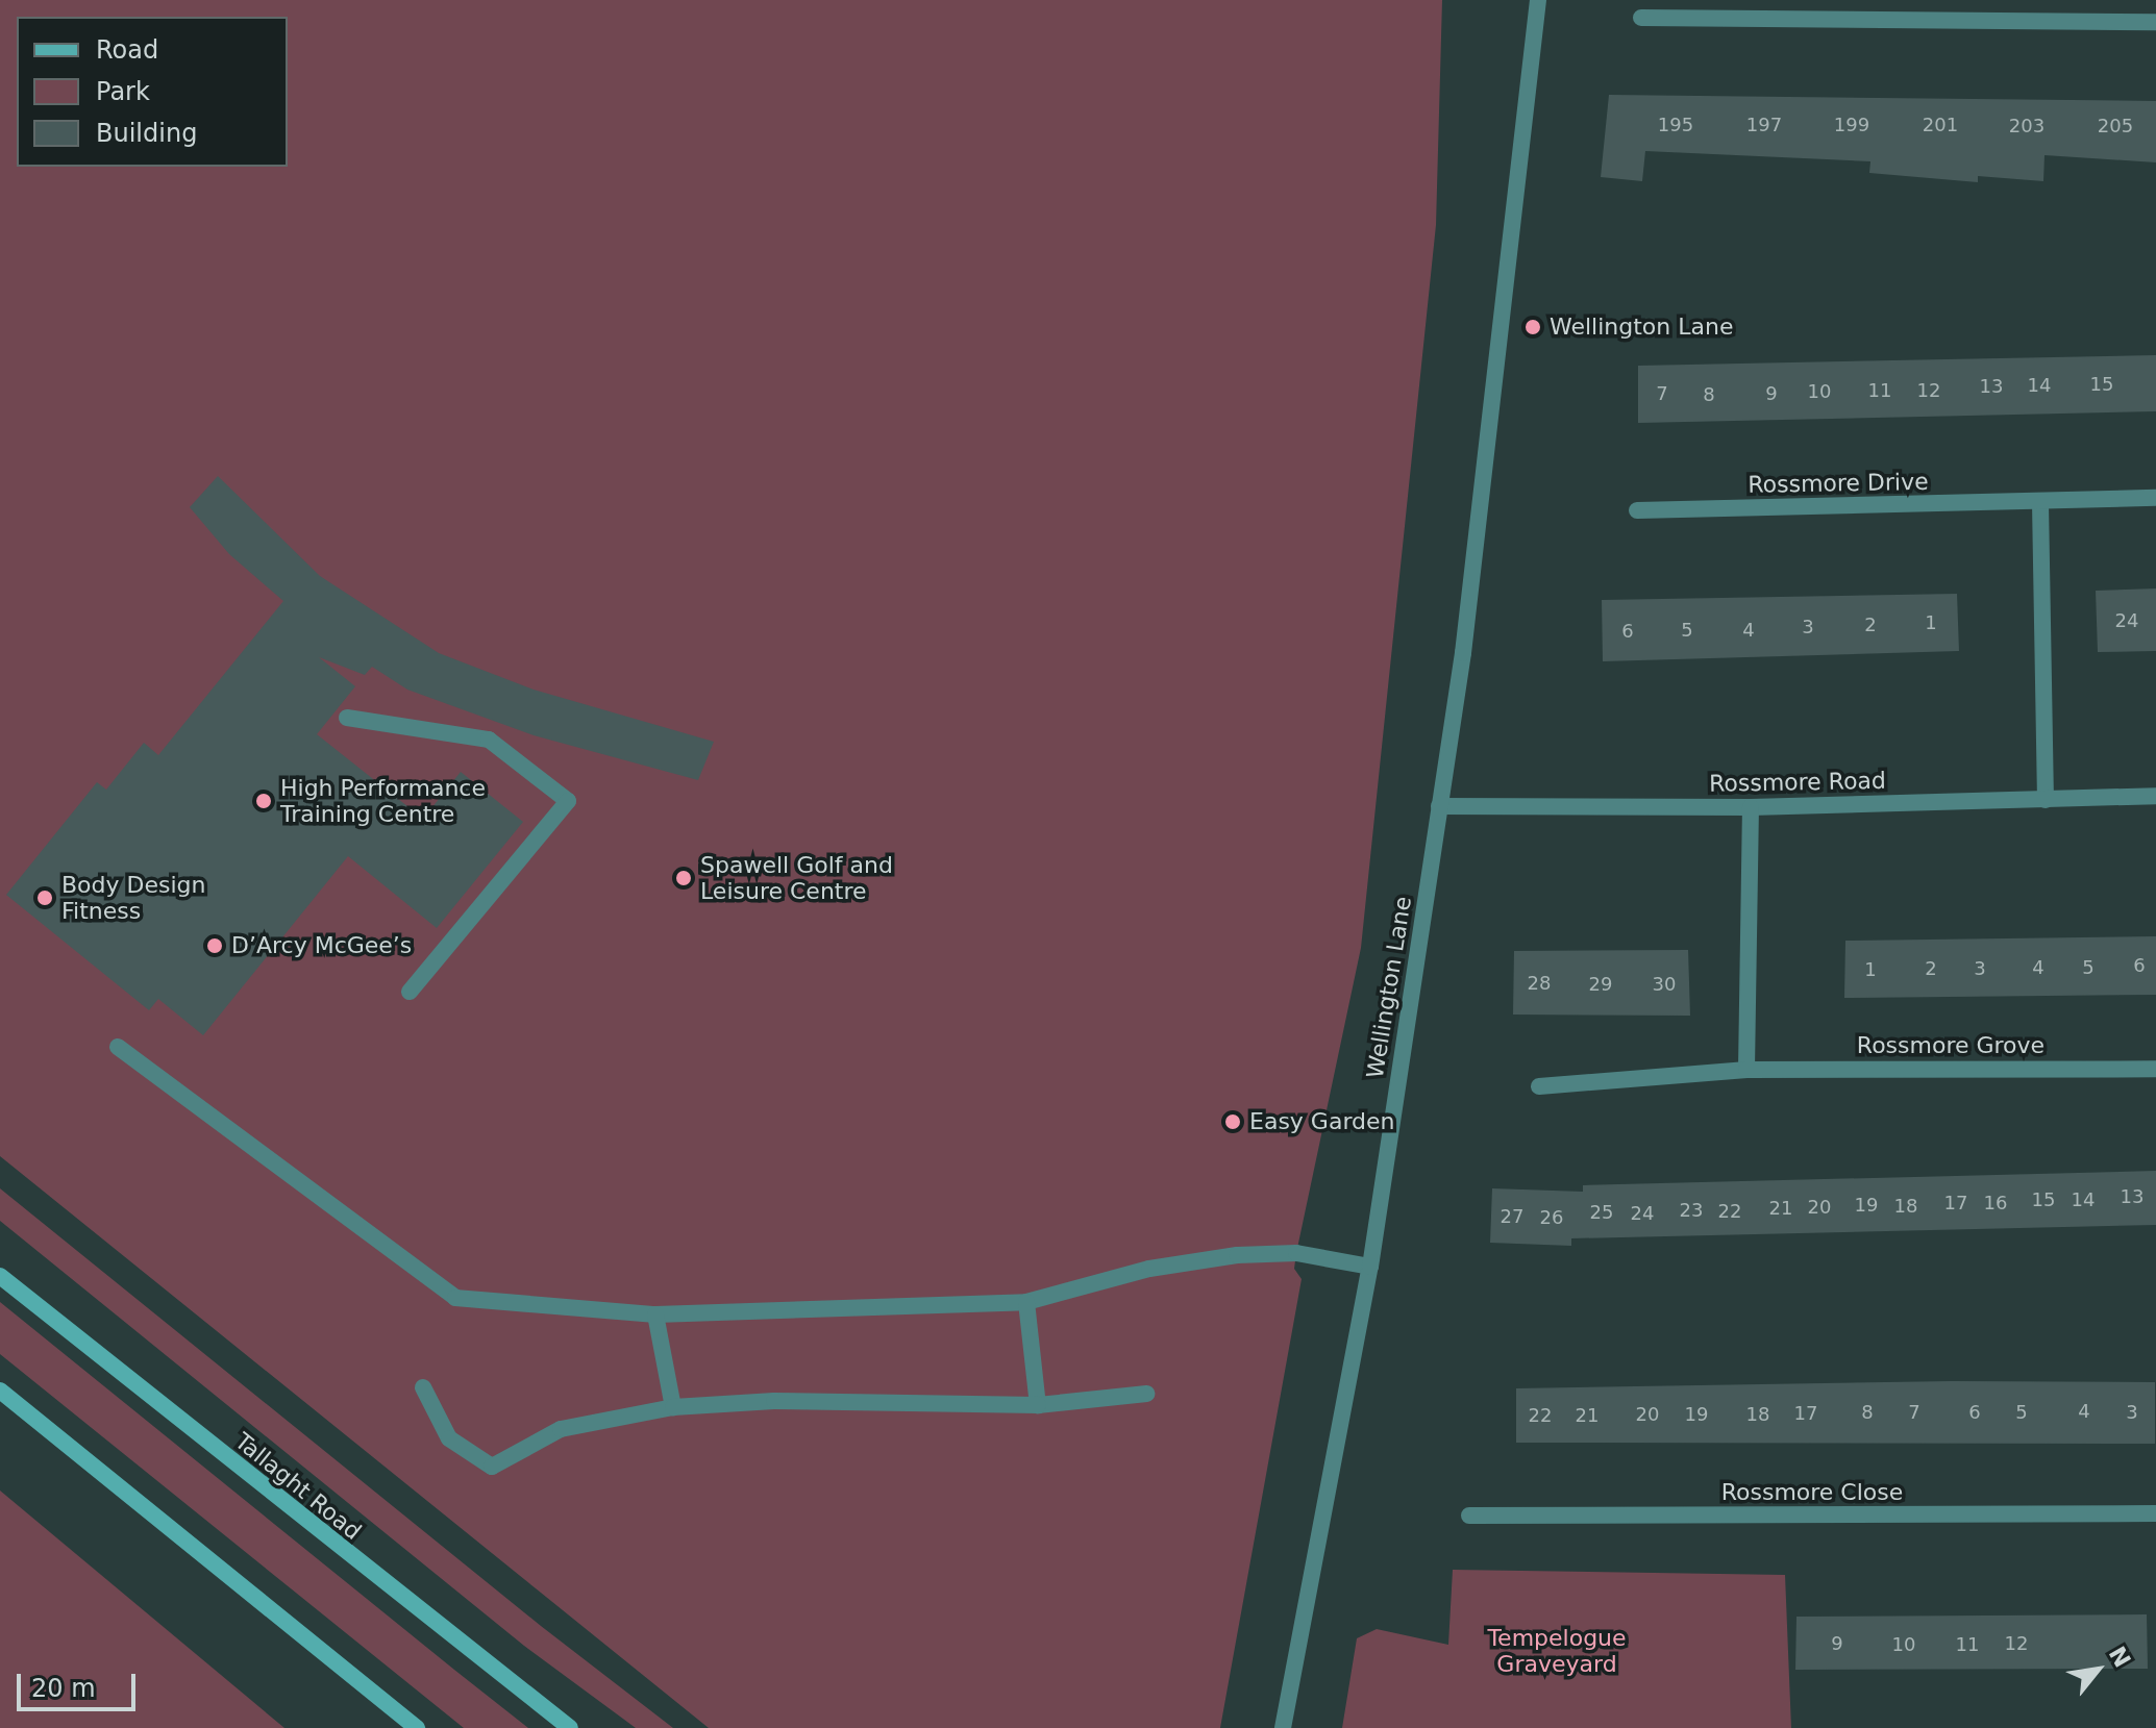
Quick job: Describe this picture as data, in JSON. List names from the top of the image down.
{
  "streets": {
    "main road": ["Tallaght Road"],
    "street": [
      "Rossmore Drive",
      "Rossmore Road",
      "Wellington Lane",
      "Rossmore Grove",
      "Rossmore Close"
    ]
  },
  "crossings": [
    ["Rossmore Road", "Wellington Lane"]
  ],
  "parks": ["Tempelogue Graveyard"],
  "places": [
    "Wellington Lane",
    "High Performance Training Centre",
    "Spawell Golf and Leisure Centre",
    "Body Design Fitness",
    "D’Arcy McGee’s",
    "Easy Garden"
  ],
  "house_numbers": [
    "195",
    "197",
    "199",
    "201",
    "203",
    "205",
    "15",
    "14",
    "13",
    "11",
    "12",
    "10",
    "7",
    "9",
    "8",
    "24",
    "1",
    "2",
    "3",
    "5",
    "4",
    "6",
    "6",
    "4",
    "5",
    "2",
    "3",
    "1",
    "28",
    "29",
    "30",
    "13",
    "15",
    "14",
    "17",
    "16",
    "19",
    "18",
    "20",
    "21",
    "23",
    "22",
    "25",
    "24",
    "27",
    "26",
    "4",
    "8",
    "7",
    "6",
    "5",
    "3",
    "17",
    "20",
    "19",
    "18",
    "22",
    "21",
    "9",
    "12",
    "10",
    "11"
  ],
  "legend": ["Road", "Park", "Building"],
  "scale_bar": "20 m",
  "north": "top right"
}
